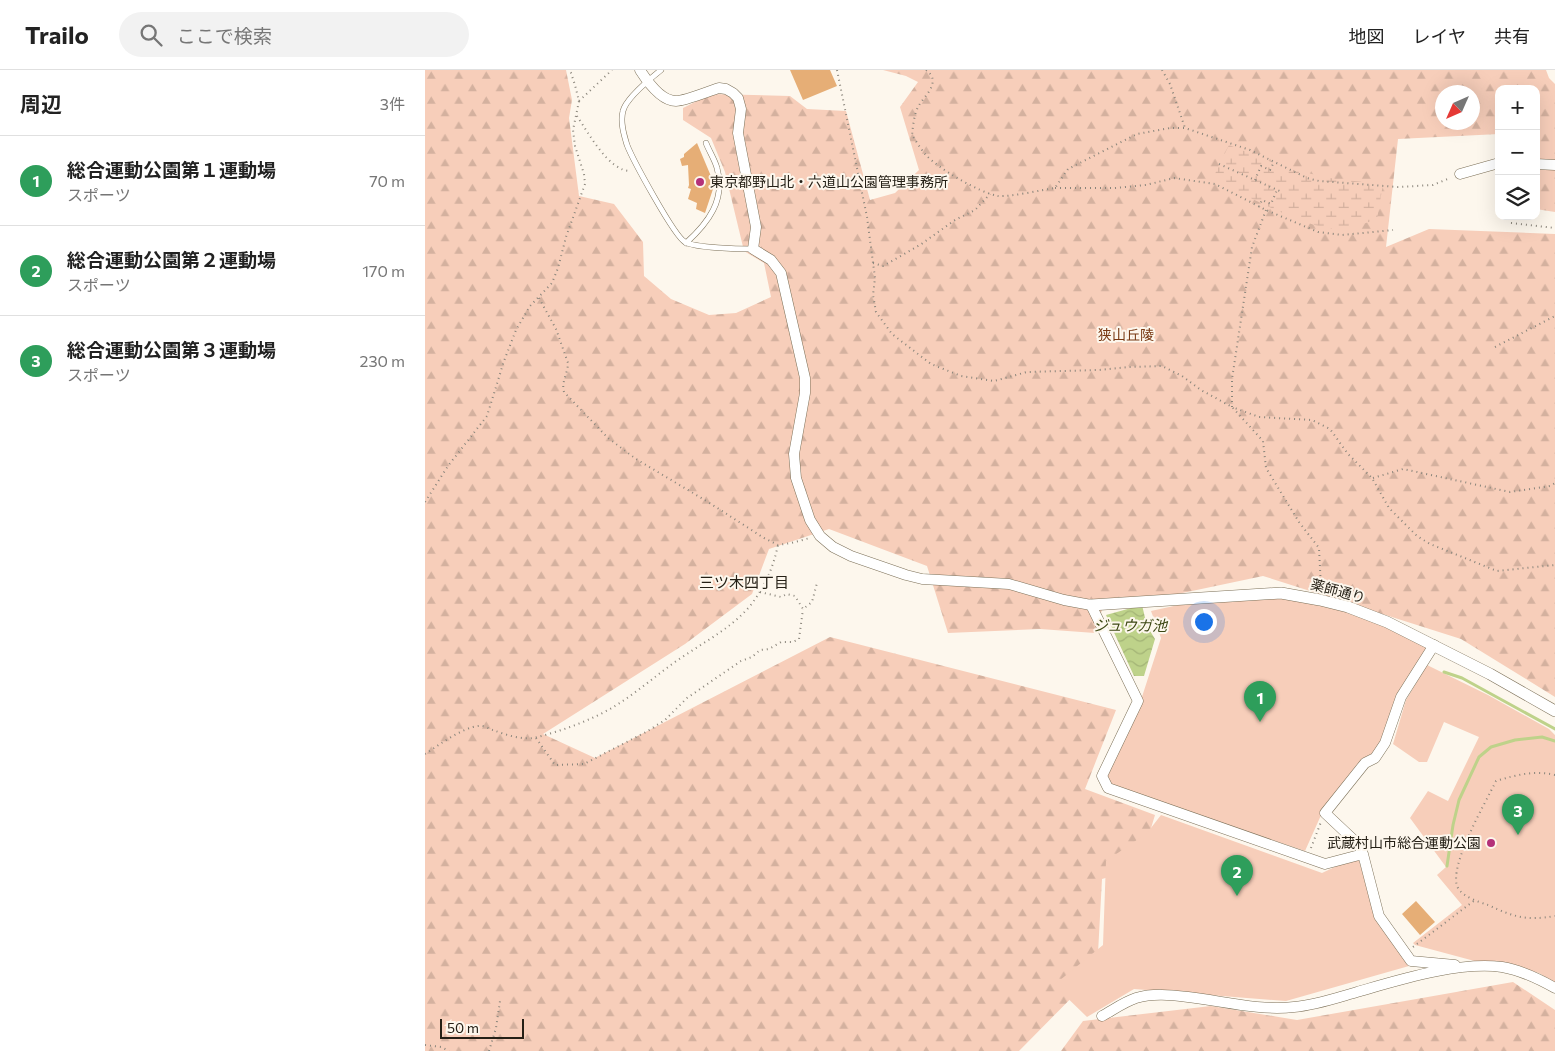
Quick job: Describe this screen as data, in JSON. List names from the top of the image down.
{
  "streets": {
    "street": ["薬師通り"]
  },
  "districts": ["三ツ木四丁目"],
  "water": ["ジュウガ池"],
  "parks": ["狭山丘陵"],
  "places": ["東京都野山北・六道山公園管理事務所", "武蔵村山市総合運動公園"],
  "scale_bar": "50 m",
  "north": "bottom left",
  "page": {
    "header": "Trailo",
    "search": "ここで検索",
    "nav": ["地図", "レイヤ", "共有"],
    "heading": ["周辺", "3件"],
    "map_buttons": ["+", "−"],
    "list": [
      {
        "mark": "1",
        "name": "総合運動公園第１運動場",
        "note": "スポーツ",
        "value": "70 m"
      },
      {
        "mark": "2",
        "name": "総合運動公園第２運動場",
        "note": "スポーツ",
        "value": "170 m"
      },
      {
        "mark": "3",
        "name": "総合運動公園第３運動場",
        "note": "スポーツ",
        "value": "230 m"
      }
    ],
    "pins": ["1", "3", "2"],
    "scale": "50 m"
  }
}
